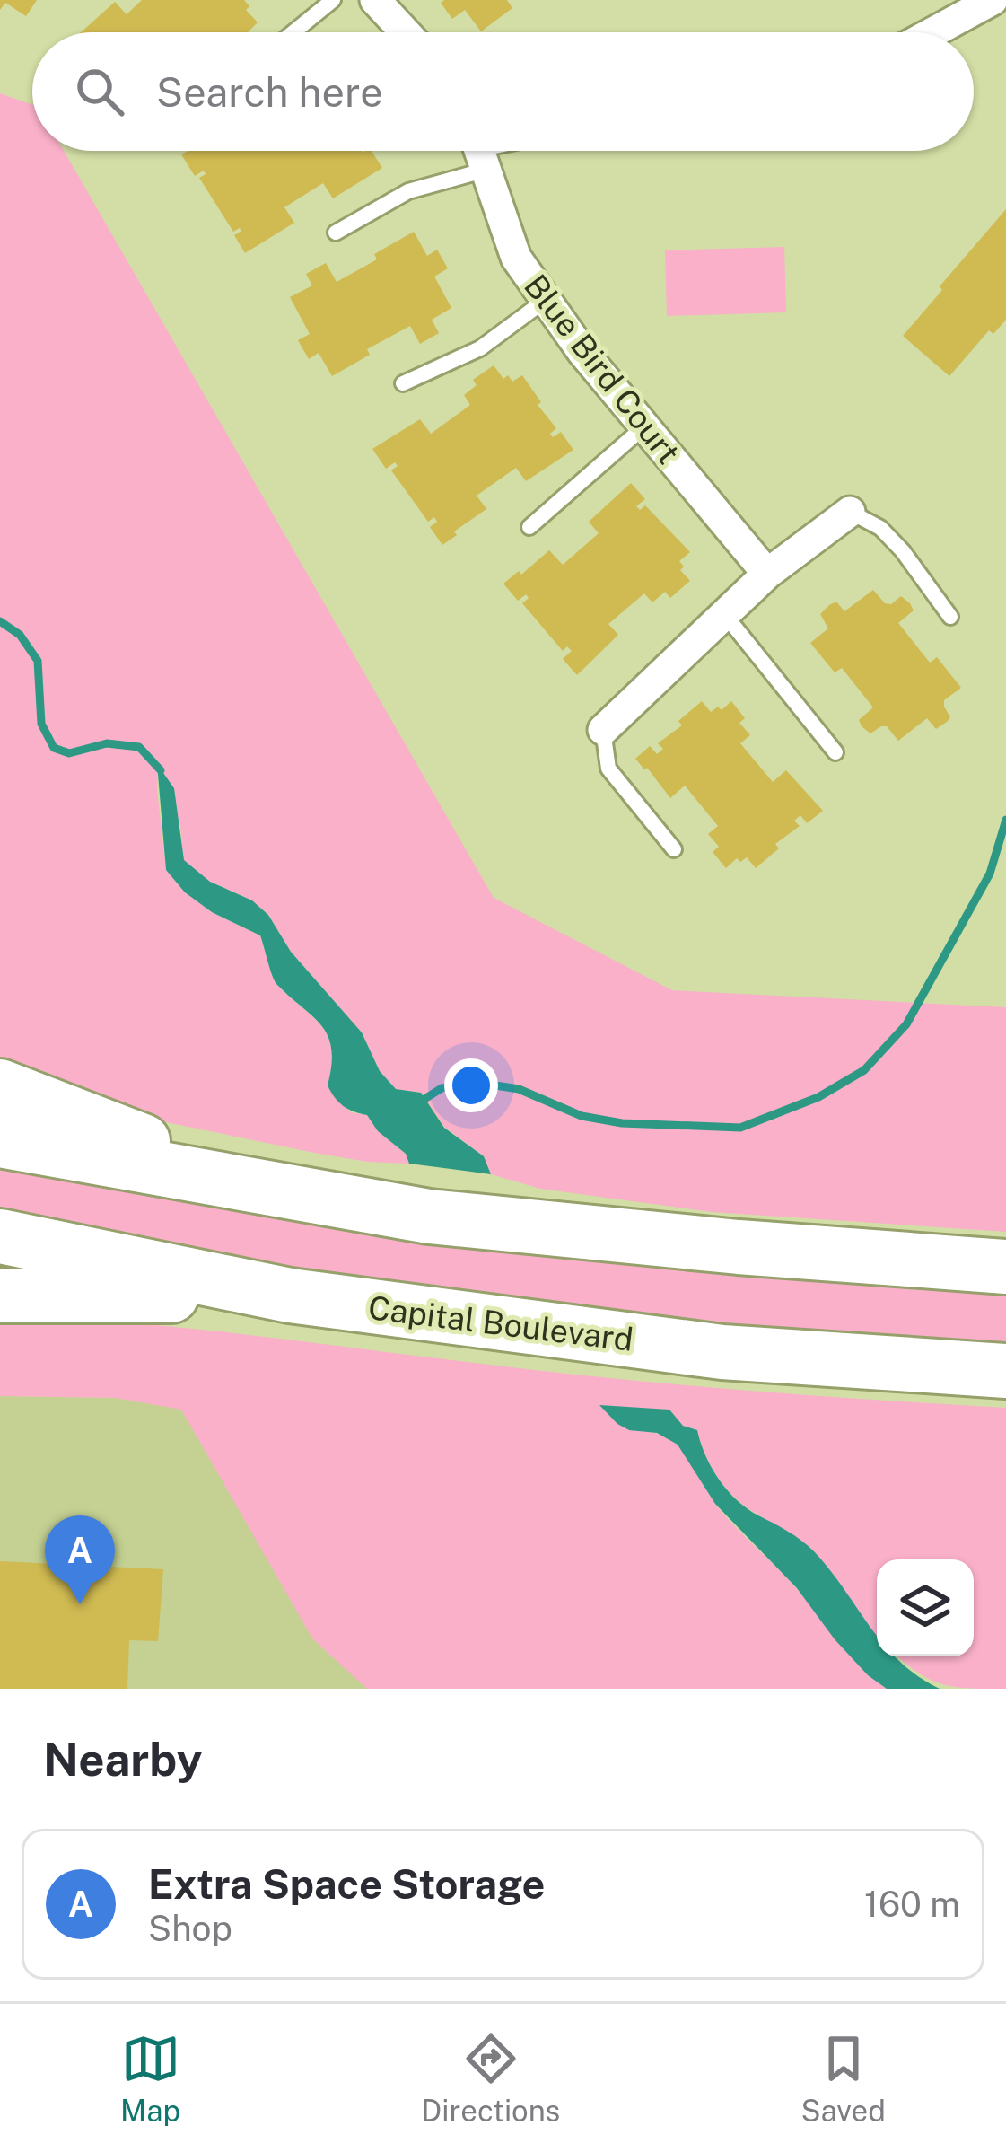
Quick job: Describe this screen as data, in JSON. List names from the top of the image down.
{
  "streets": {
    "highway": ["Capital Boulevard"],
    "street": ["Blue Bird Court"]
  },
  "page": {
    "search": "Search here",
    "pins": "A",
    "heading": "Nearby",
    "list": [
      {
        "mark": "A",
        "name": "Extra Space Storage",
        "note": "Shop",
        "value": "160 m"
      }
    ],
    "nav": ["Map", "Directions", "Saved"]
  }
}
